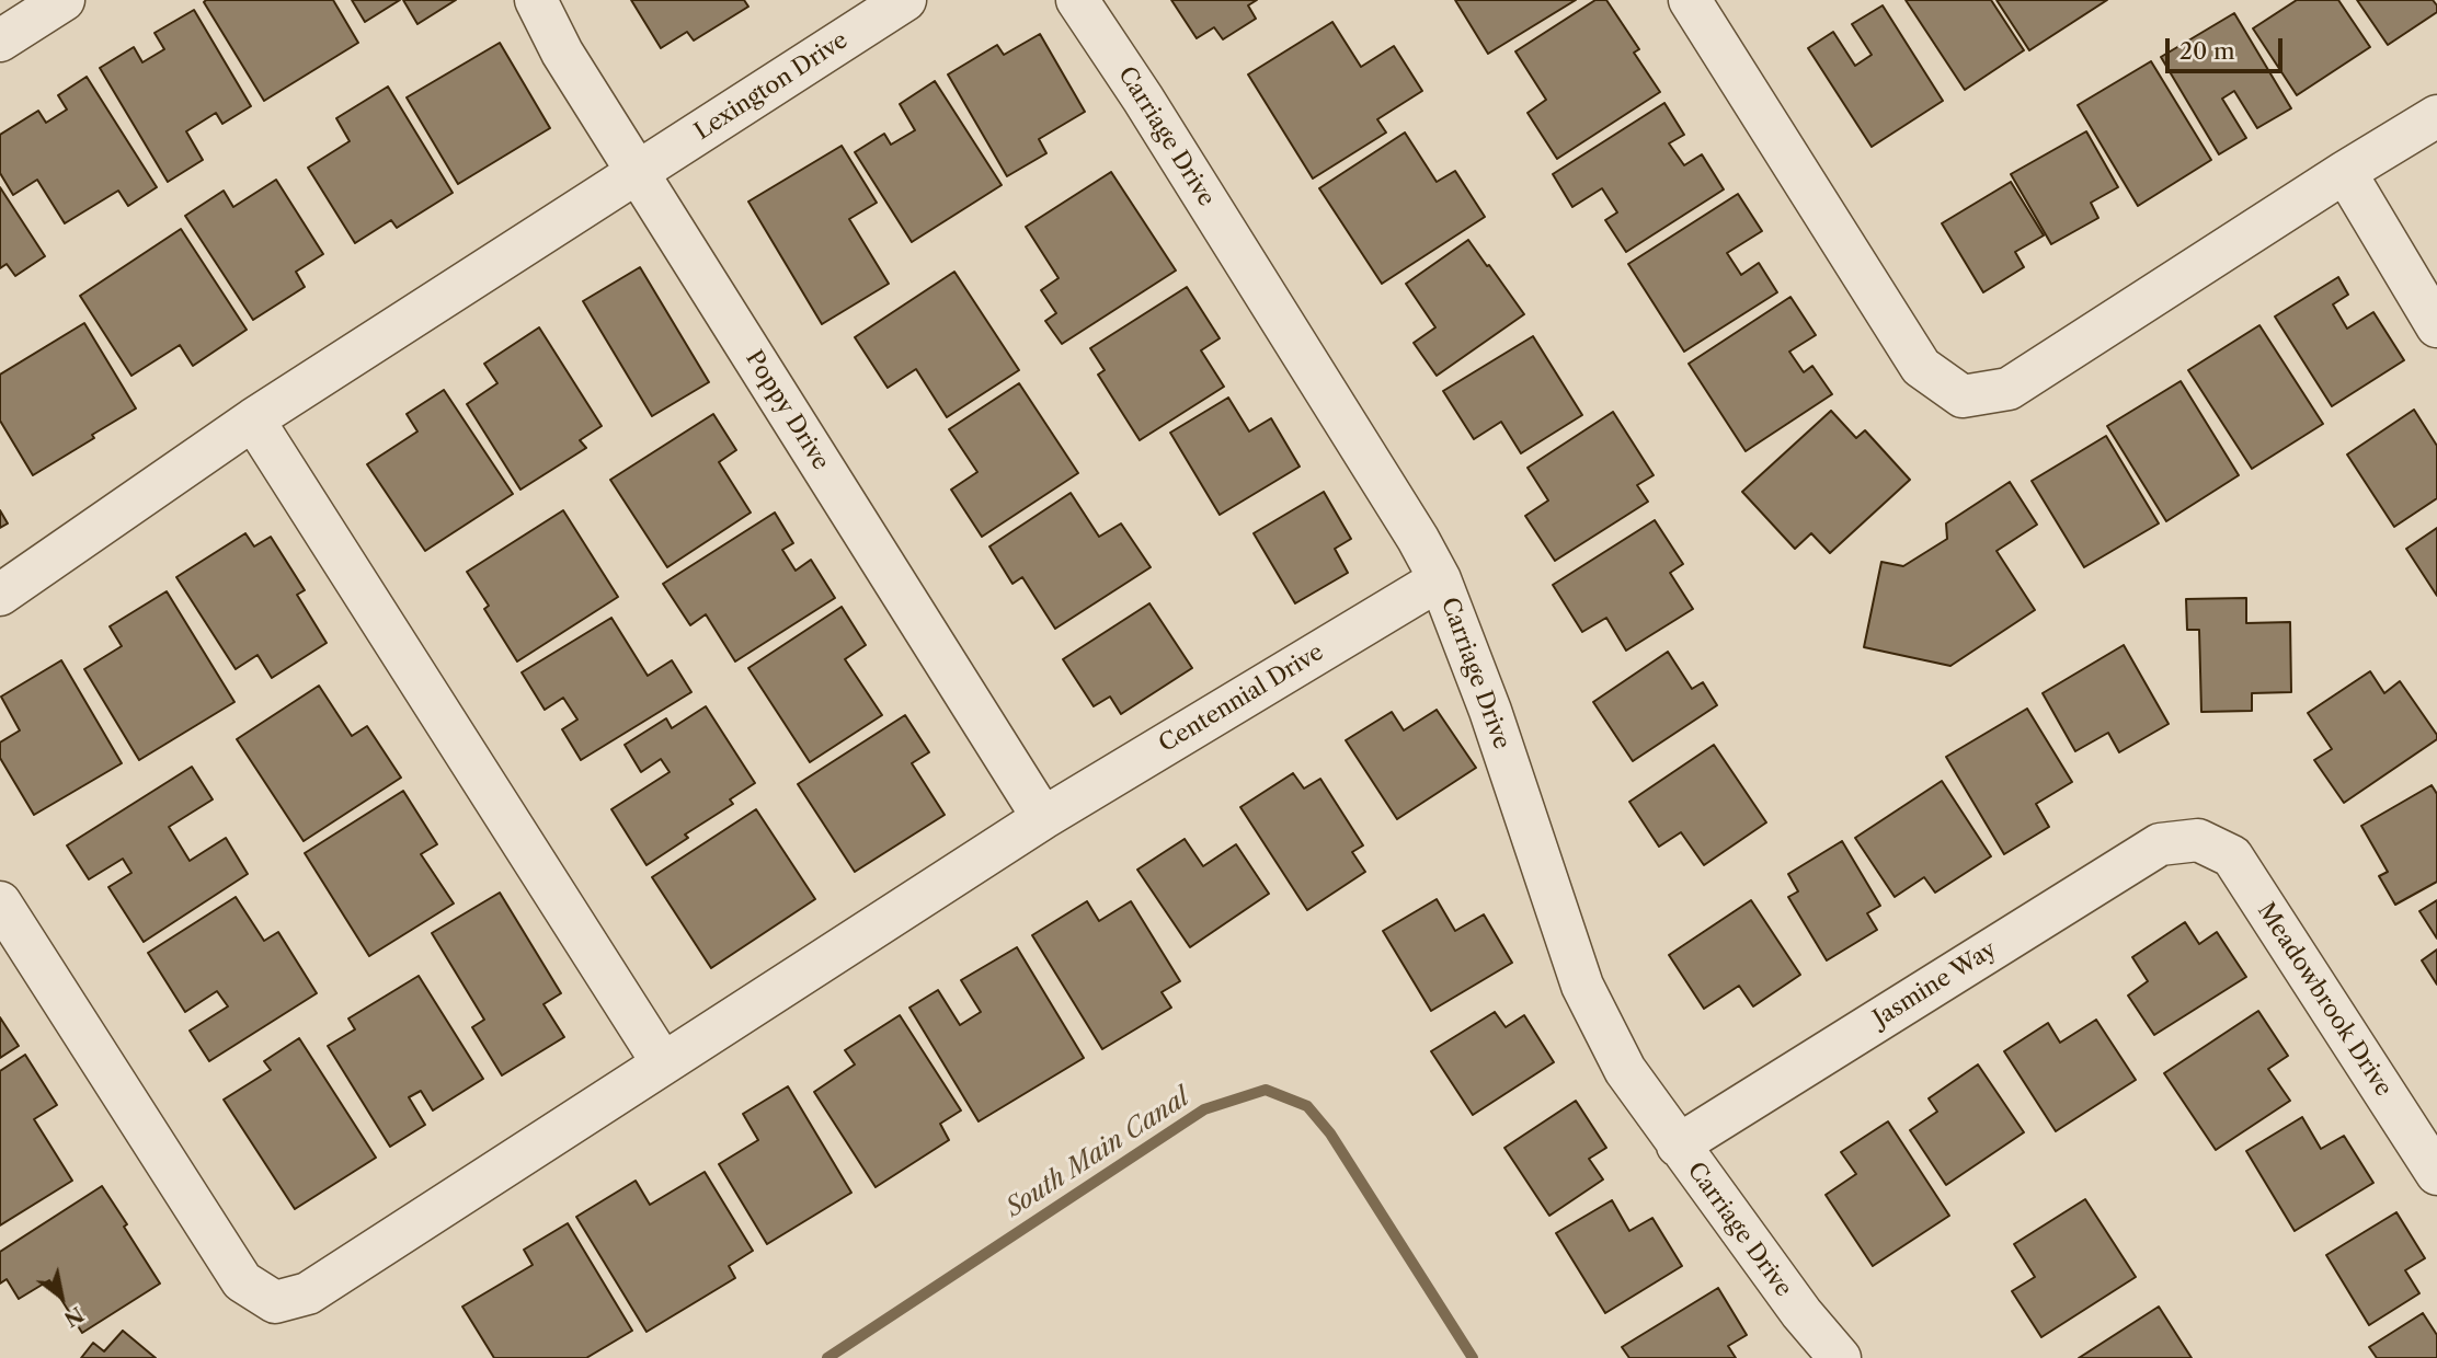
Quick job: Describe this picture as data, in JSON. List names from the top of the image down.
{
  "streets": {
    "street": [
      "Lexington Drive",
      "Carriage Drive",
      "Poppy Drive",
      "Centennial Drive",
      "Jasmine Way",
      "Meadowbrook Drive"
    ]
  },
  "crossings": [
    ["Lexington Drive", "Poppy Drive"],
    ["Carriage Drive", "Centennial Drive"],
    ["Carriage Drive", "Jasmine Way"],
    ["Poppy Drive", "Centennial Drive"],
    ["Jasmine Way", "Meadowbrook Drive"]
  ],
  "water": ["South Main Canal"],
  "scale_bar": "20 m",
  "north": "bottom right"
}
